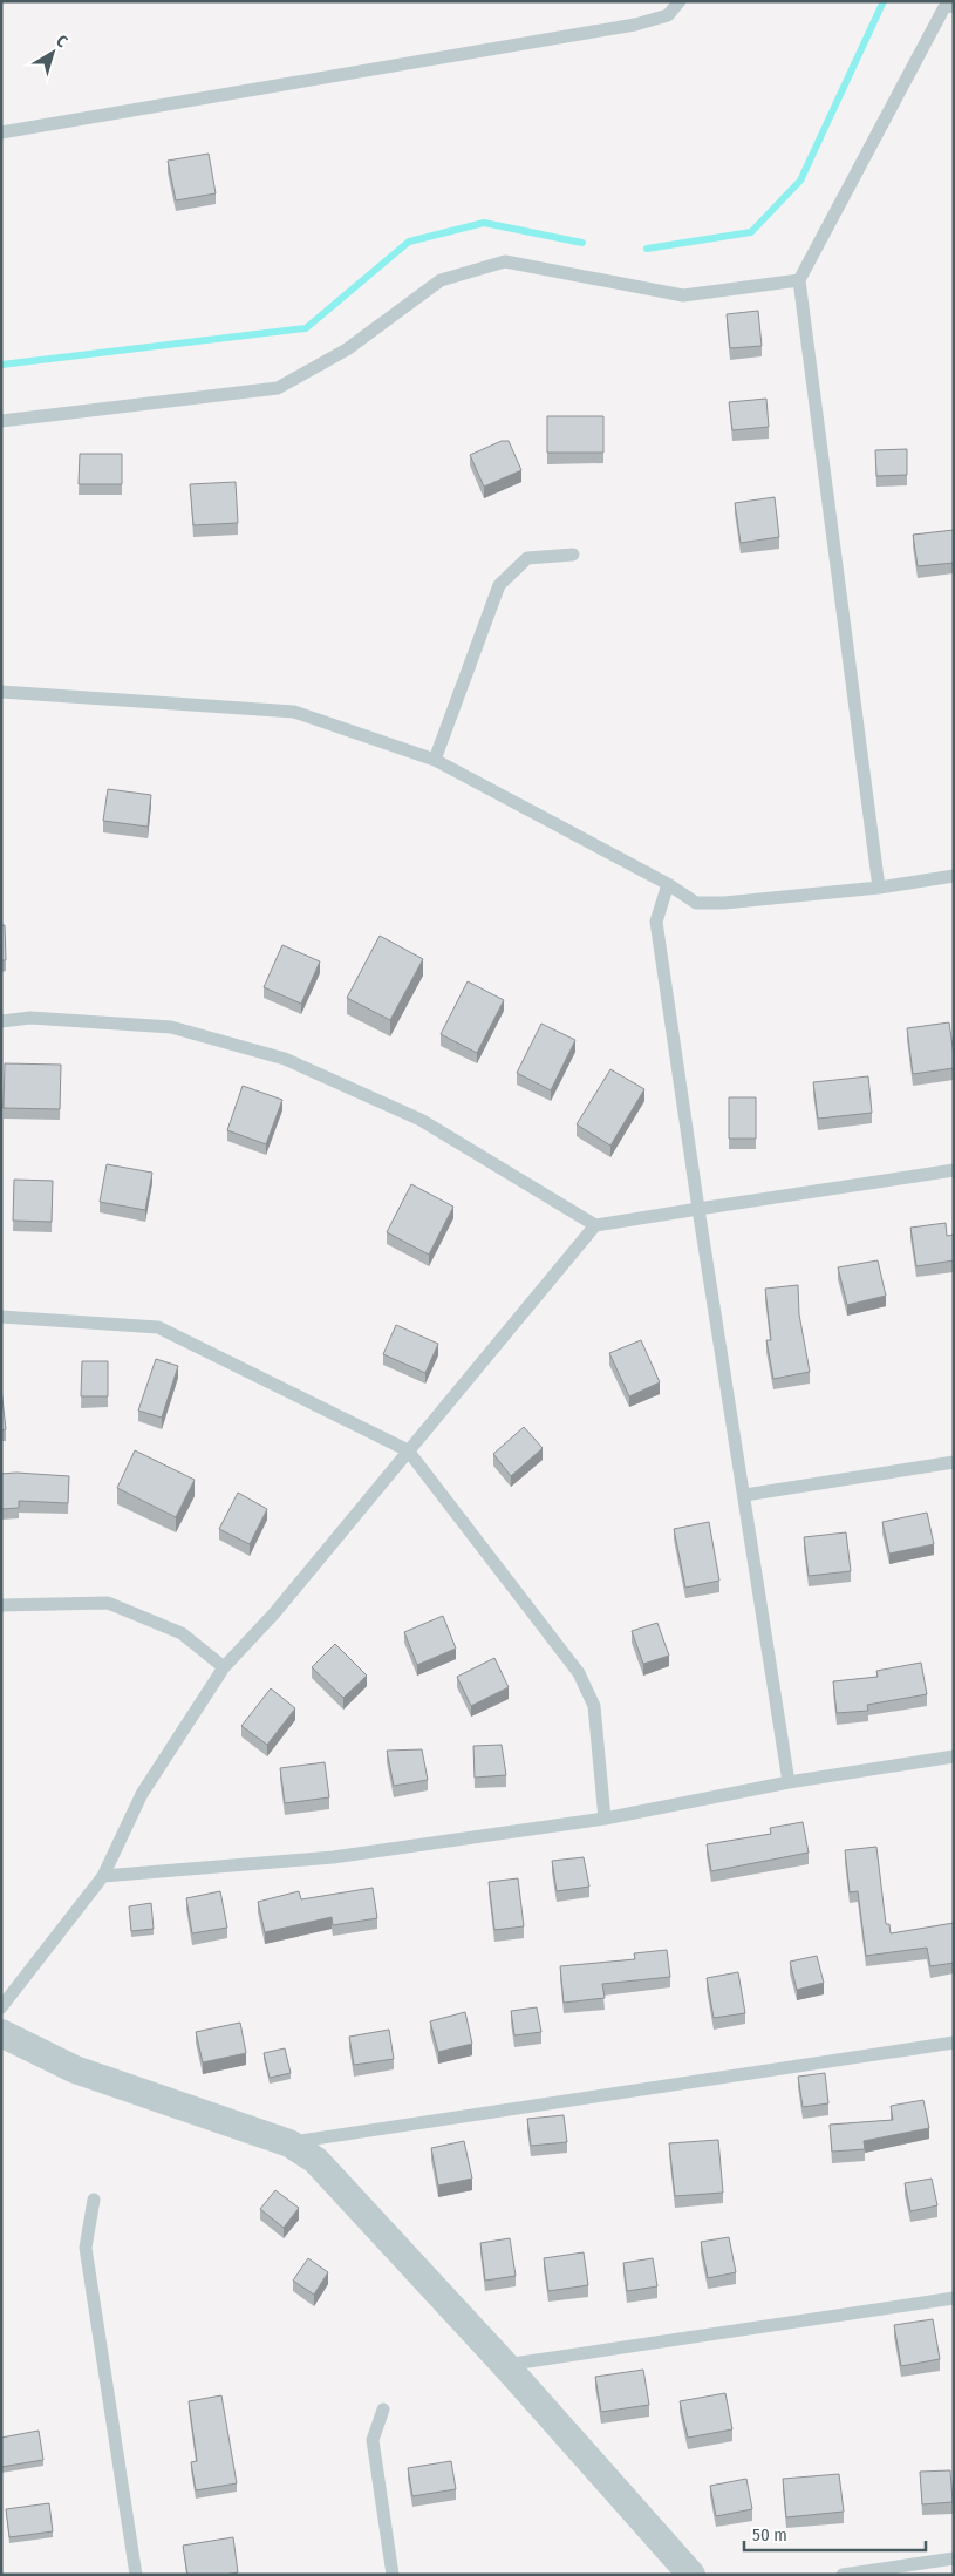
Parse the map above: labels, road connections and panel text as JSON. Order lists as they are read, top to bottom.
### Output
{
  "scale_bar": "50 m",
  "north": "top right"
}
